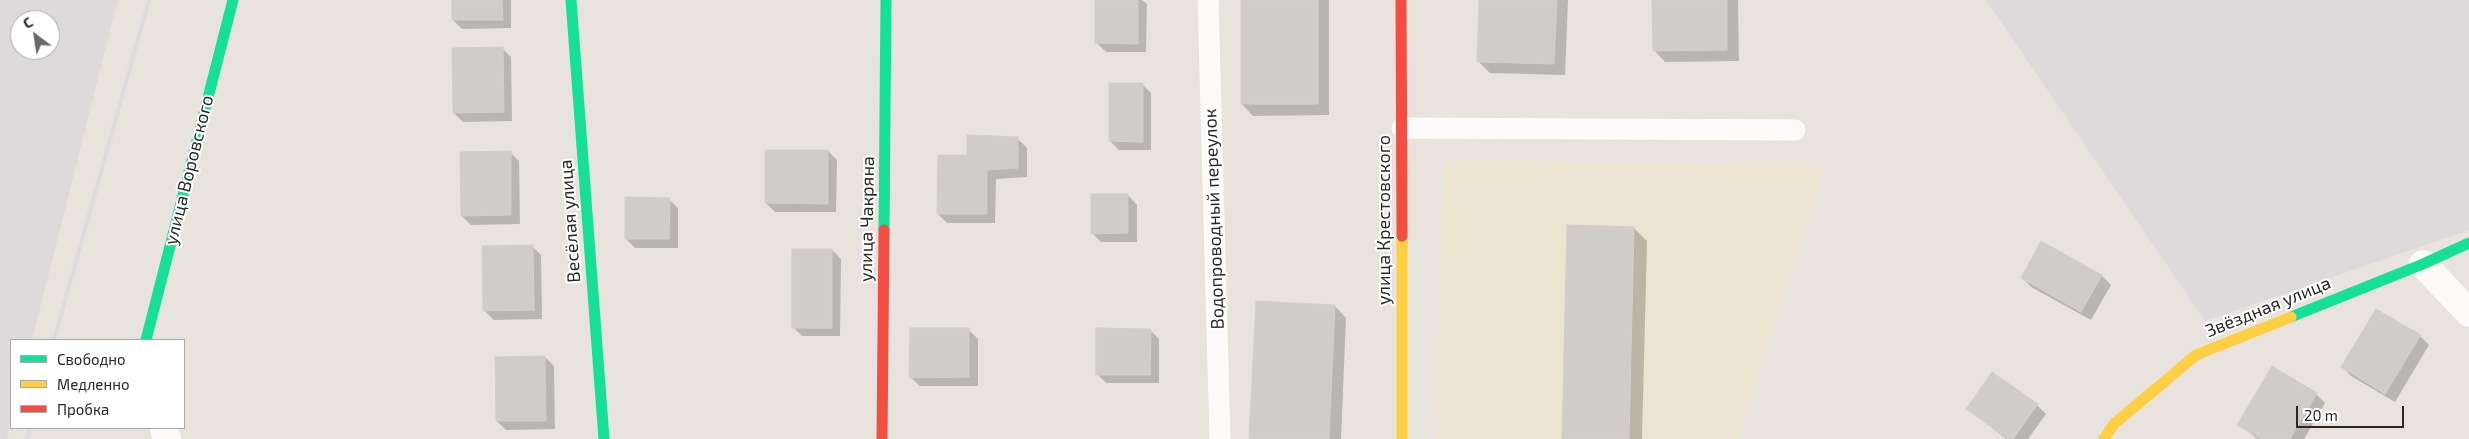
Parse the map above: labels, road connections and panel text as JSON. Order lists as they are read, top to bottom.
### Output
{
  "streets": {
    "street": [
      "улица Воровского",
      "улица Чакряна",
      "улица Крестовского",
      "Весёлая улица",
      "Звёздная улица"
    ],
    "lane": ["Водопроводный переулок"]
  },
  "legend": ["Свободно", "Медленно", "Пробка"],
  "scale_bar": "20 m",
  "north": "top left"
}
